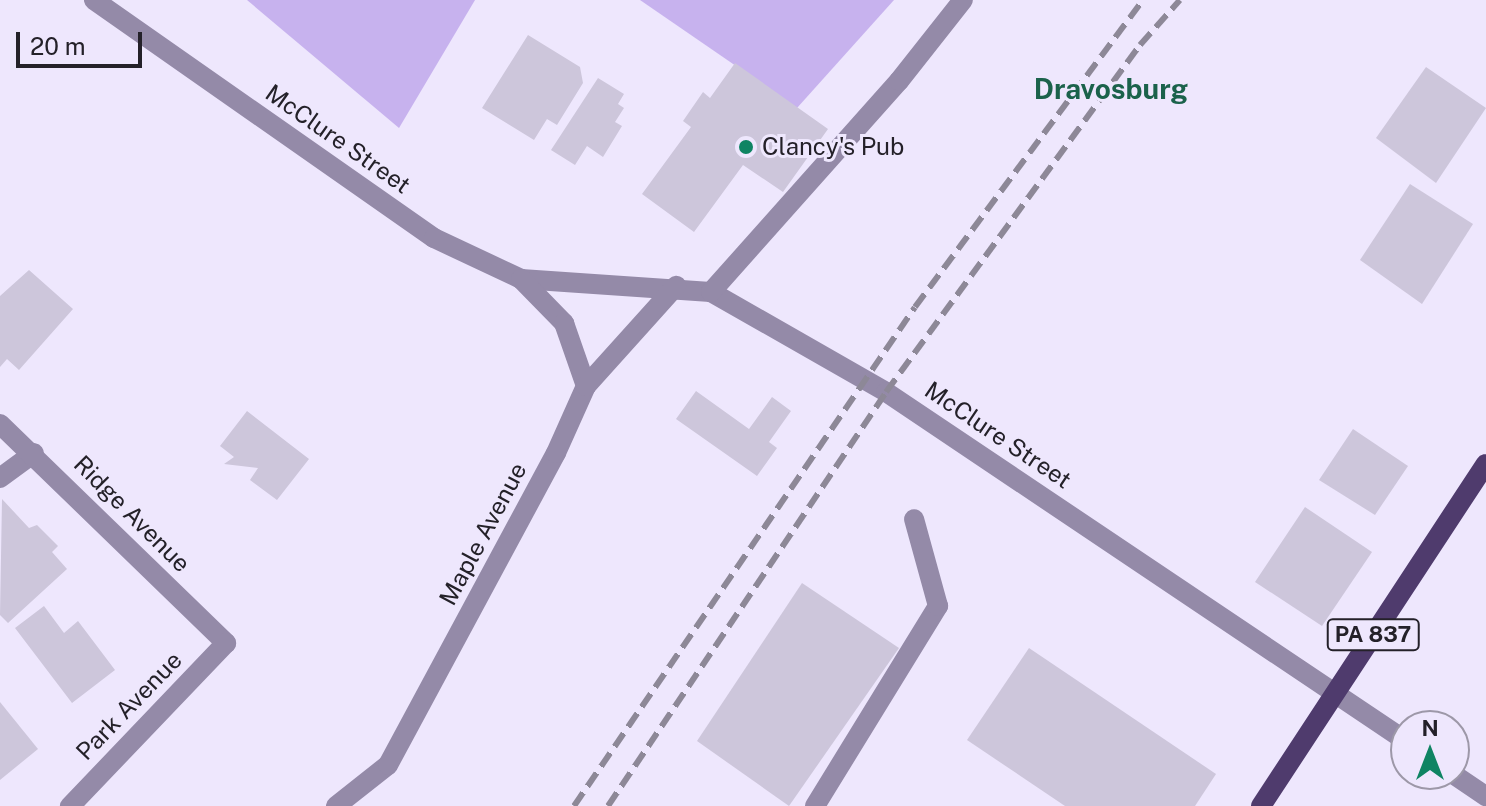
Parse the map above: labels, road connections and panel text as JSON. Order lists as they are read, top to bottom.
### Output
{
  "streets": {
    "main road": ["PA 837"],
    "street": [
      "McClure Street",
      "Ridge Avenue",
      "Maple Avenue",
      "Park Avenue"
    ]
  },
  "crossings": [
    ["McClure Street", "Maple Avenue"],
    ["McClure Street", "PA 837"],
    ["Ridge Avenue", "Park Avenue"]
  ],
  "districts": ["Dravosburg"],
  "places": ["Clancy's Pub"],
  "scale_bar": "20 m",
  "north": "top"
}
